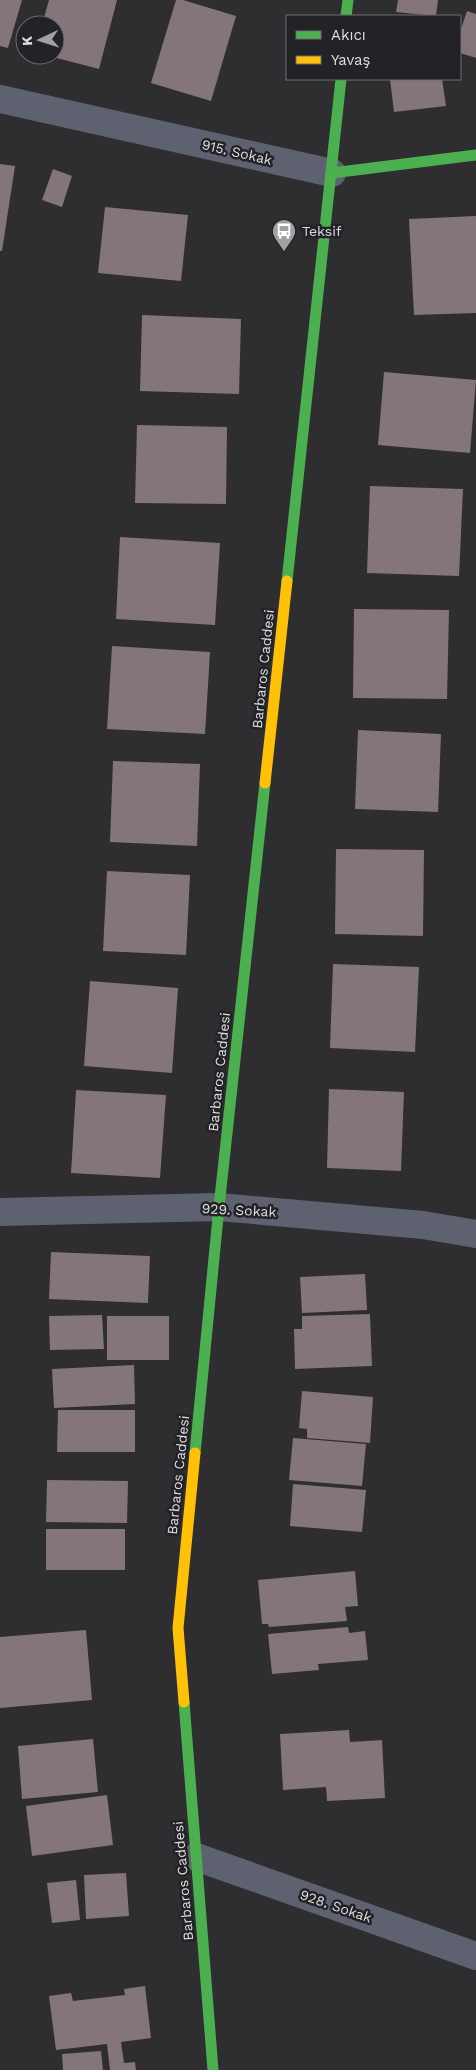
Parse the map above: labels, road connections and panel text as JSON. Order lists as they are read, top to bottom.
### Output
{
  "streets": {
    "street": [
      "915. Sokak",
      "Barbaros Caddesi",
      "929. Sokak",
      "928. Sokak"
    ]
  },
  "crossings": [
    ["915. Sokak", "Barbaros Caddesi"],
    ["Barbaros Caddesi", "929. Sokak"],
    ["Barbaros Caddesi", "928. Sokak"]
  ],
  "places": {
    "bus stop": ["Teksif"]
  },
  "legend": ["Akıcı", "Yavaş"],
  "north": "left"
}
